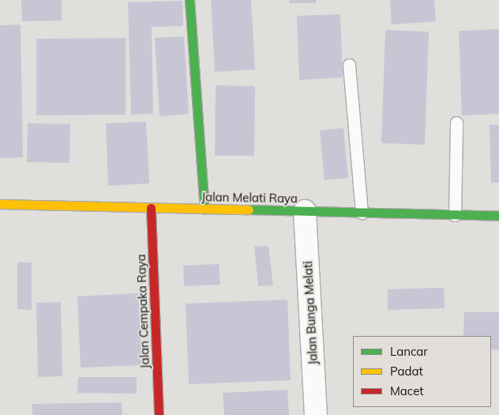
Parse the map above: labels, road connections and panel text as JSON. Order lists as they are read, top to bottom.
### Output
{
  "streets": {
    "main road": ["Jalan Melati Raya", "Jalan Cempaka Raya"],
    "street": ["Jalan Bunga Melati"]
  },
  "crossings": [
    ["Jalan Melati Raya", "Jalan Cempaka Raya"],
    ["Jalan Melati Raya", "Jalan Bunga Melati"]
  ],
  "legend": ["Lancar", "Padat", "Macet"]
}
